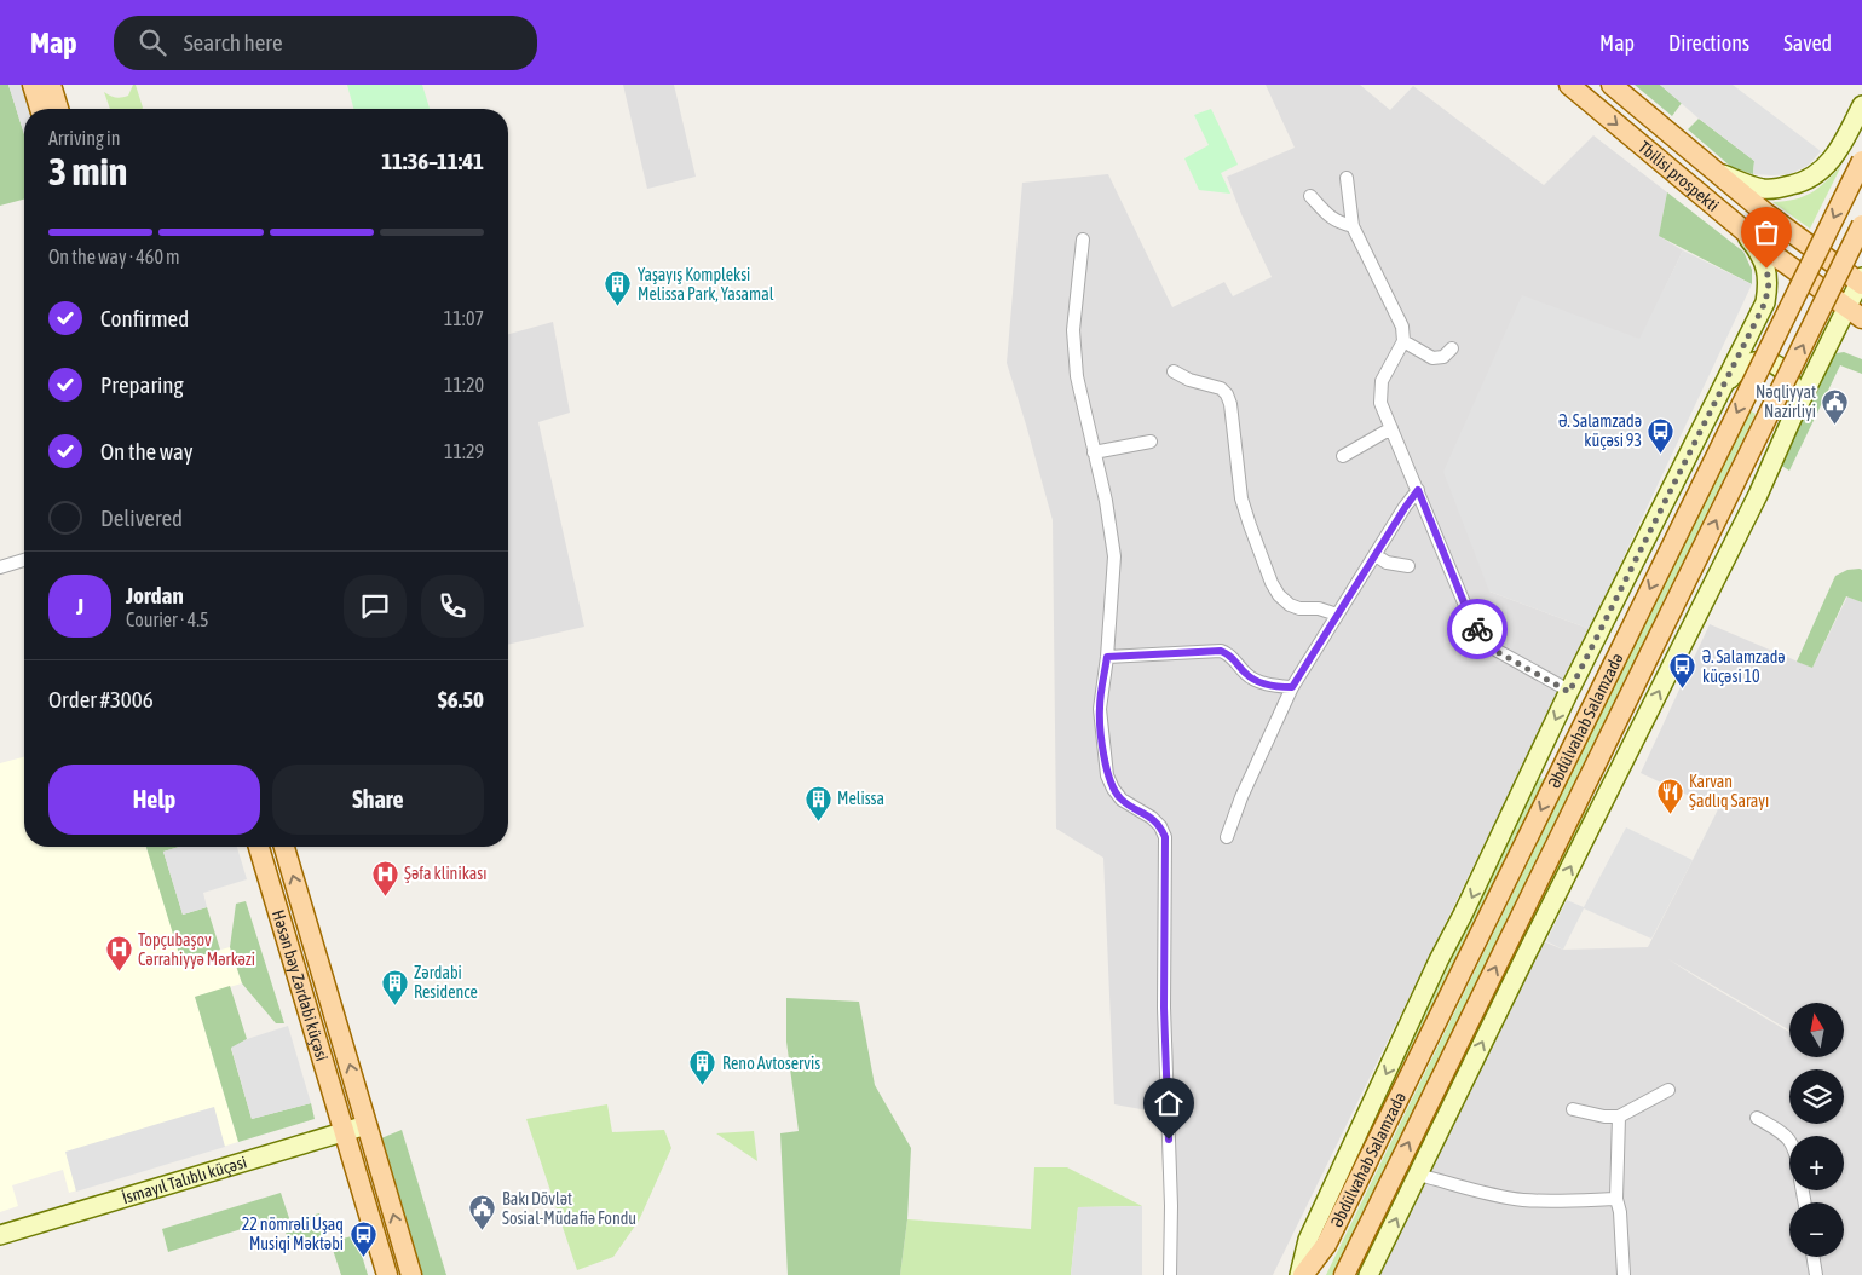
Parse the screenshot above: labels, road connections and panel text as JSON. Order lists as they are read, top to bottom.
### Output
{
  "streets": {
    "main road": [
      "Tbilisi prospekti",
      "Əbdülvahab Salamzadə",
      "Həsən bəy Zərdabi küçəsi",
      "İsmayıl Talıblı küçəsi"
    ]
  },
  "crossings": [
    ["Tbilisi prospekti", "Əbdülvahab Salamzadə"],
    ["Həsən bəy Zərdabi küçəsi", "İsmayıl Talıblı küçəsi"]
  ],
  "places": {
    "building": [
      "Yaşayış Kompleksi Melissa Park, Yasamal",
      "Melissa",
      "Zərdabi Residence",
      "Reno Avtoservis"
    ],
    "public building": ["Nəqliyyat Nazirliyi", "Bakı Dövlət Sosial-Müdafiə Fondu"],
    "bus stop": ["Ə. Salamzadə küçəsi 93", "Ə. Salamzadə küçəsi 10", "22 nömrəli Uşaq Musiqi Məktəbi"],
    "restaurant": ["Karvan Şadlıq Sarayı"],
    "hospital": ["Şəfa klinikası", "Topçubaşov Cərrahiyyə Mərkəzi"]
  },
  "north": "top",
  "page": {
    "header": "Map",
    "search": "Search here",
    "nav": ["Map", "Directions", "Saved"],
    "heading": ["3 min", "Arriving in", "11:36–11:41"],
    "panel": [
      "Jordan",
      "Courier · 4.5",
      "Order #3006",
      "$6.50"
    ],
    "bar": "On the way · 460 m",
    "list": [
      ["Confirmed", "11:07"],
      ["Preparing", "11:20"],
      ["On the way", "11:29"],
      "Delivered"
    ],
    "round": "J",
    "buttons": ["Help", "Share"],
    "map_buttons": ["+", "−"]
  }
}
